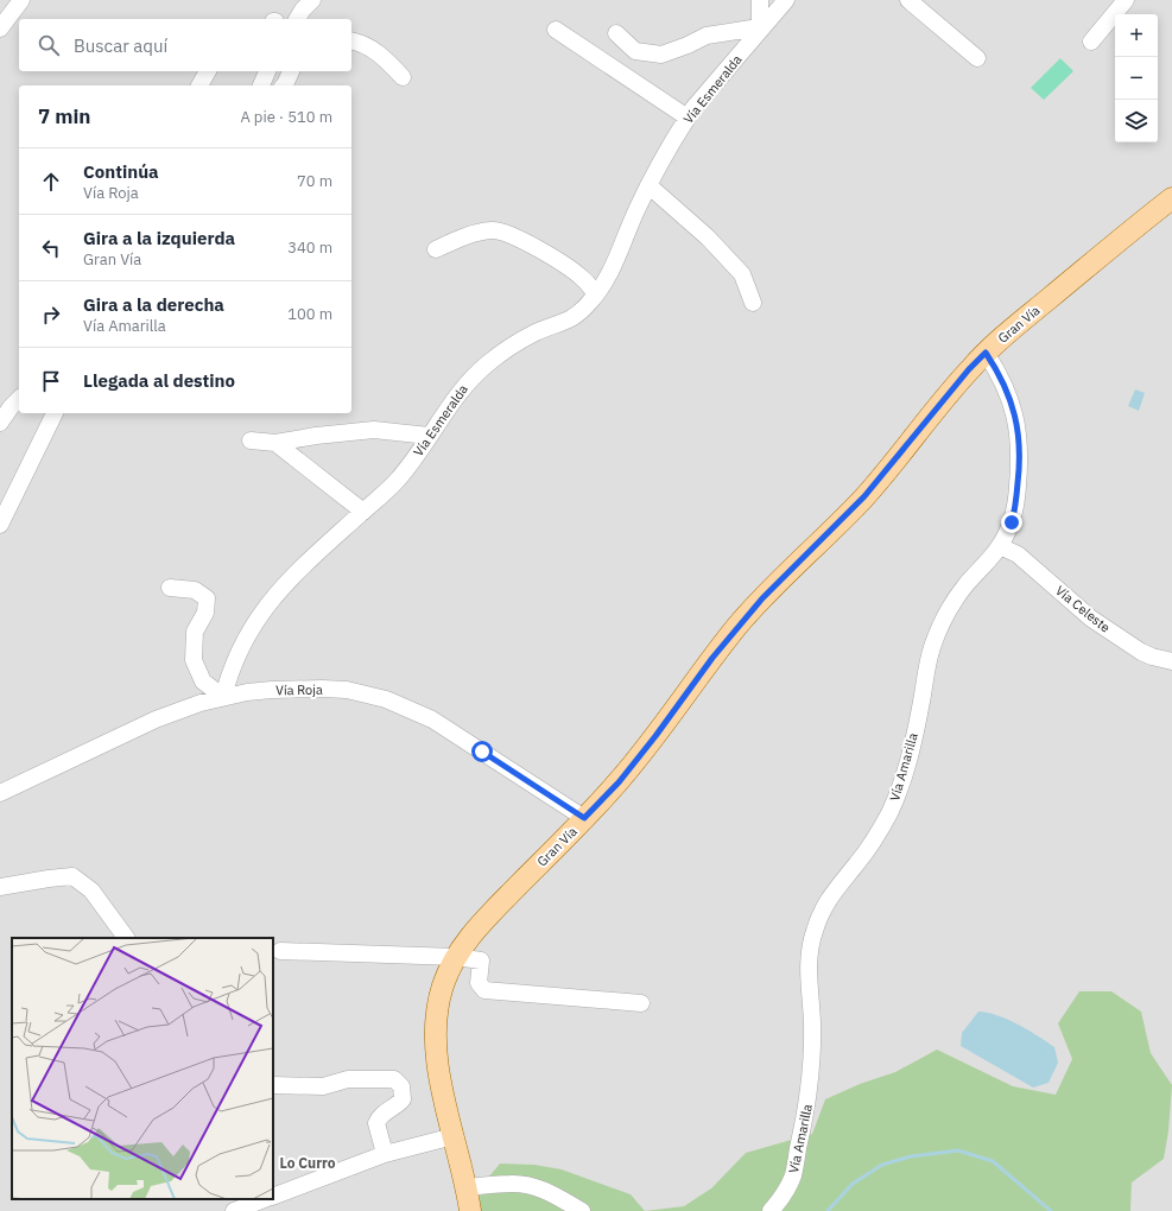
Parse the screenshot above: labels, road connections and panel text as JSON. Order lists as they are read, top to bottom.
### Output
{
  "streets": {
    "main road": ["Gran Vía"],
    "street": [
      "Vía Esmeralda",
      "Vía Celeste",
      "Vía Roja",
      "Vía Amarilla"
    ]
  },
  "crossings": [
    ["Vía Esmeralda", "Vía Roja"],
    ["Gran Vía", "Vía Roja"],
    ["Gran Vía", "Vía Amarilla"],
    ["Vía Celeste", "Vía Amarilla"]
  ],
  "districts": ["Lo Curro"],
  "page": {
    "map_buttons": ["+", "−"],
    "search": "Buscar aquí",
    "heading": ["7 min", "A pie · 510 m"],
    "list": [
      ["Continúa", "Vía Roja", "70 m"],
      ["Gira a la izquierda", "Gran Vía", "340 m"],
      ["Gira a la derecha", "Vía Amarilla", "100 m"],
      "Llegada al destino"
    ]
  }
}
